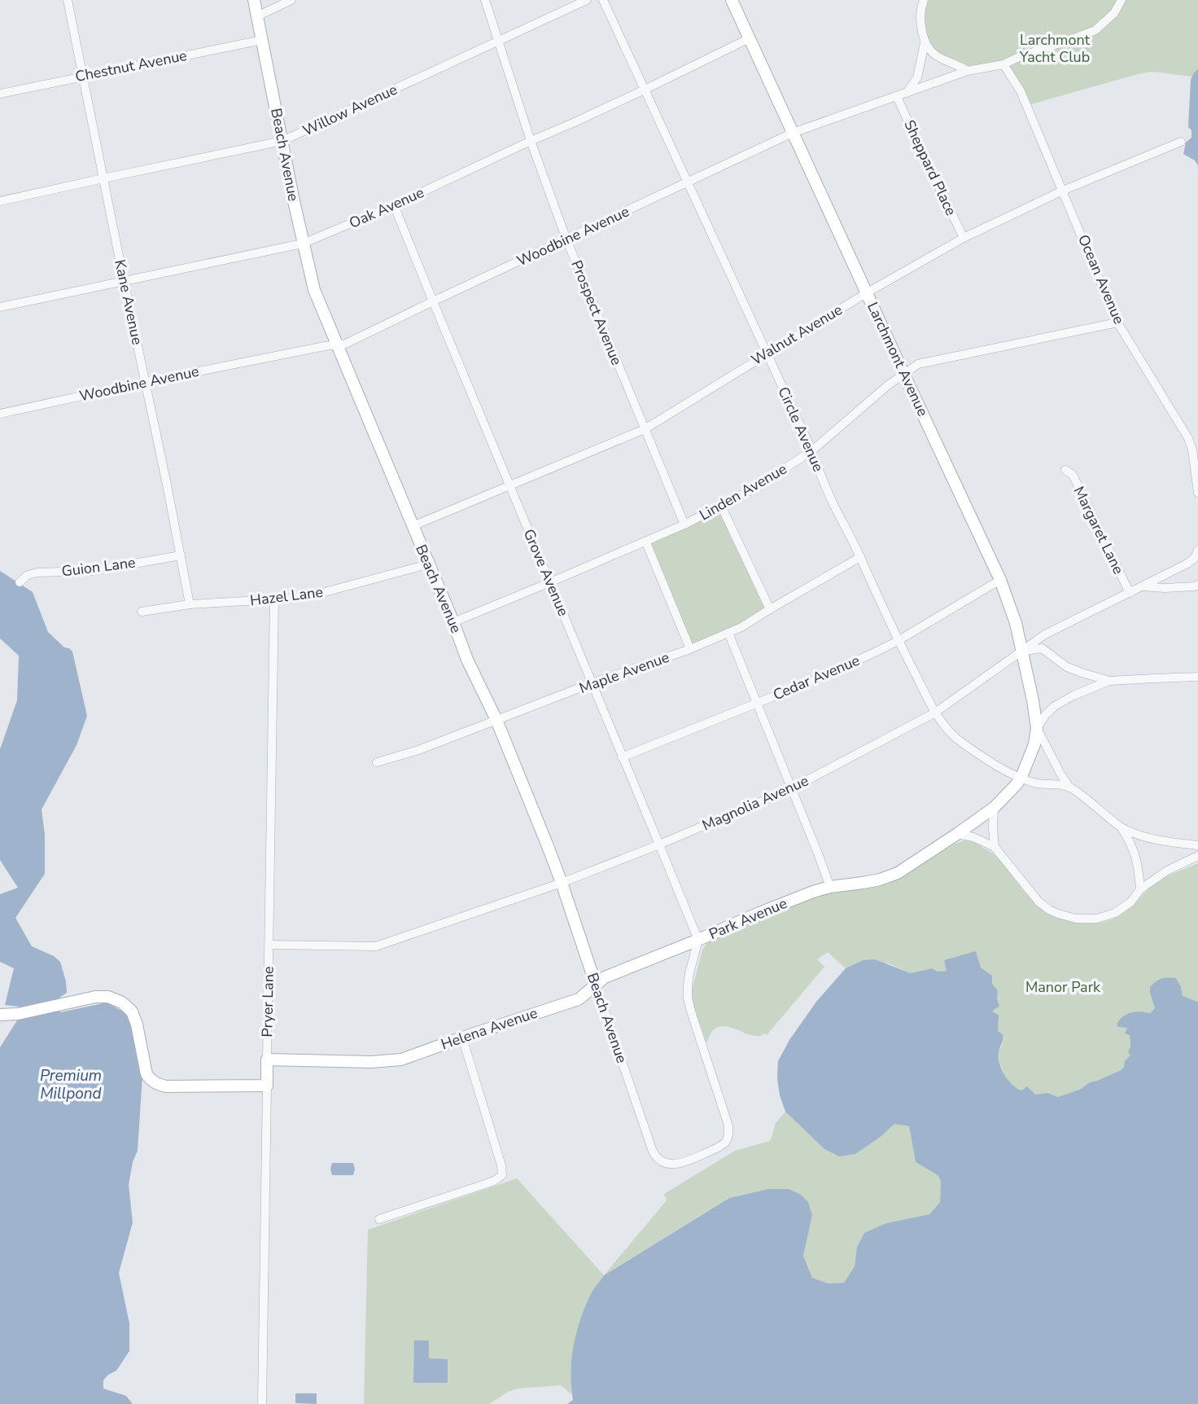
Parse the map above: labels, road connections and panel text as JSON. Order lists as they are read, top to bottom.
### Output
{
  "streets": {
    "street": [
      "Chestnut Avenue",
      "Willow Avenue",
      "Beach Avenue",
      "Sheppard Place",
      "Oak Avenue",
      "Woodbine Avenue",
      "Ocean Avenue",
      "Kane Avenue",
      "Prospect Avenue",
      "Walnut Avenue",
      "Larchmont Avenue",
      "Circle Avenue",
      "Linden Avenue",
      "Margaret Lane",
      "Guion Lane",
      "Grove Avenue",
      "Hazel Lane",
      "Maple Avenue",
      "Cedar Avenue",
      "Magnolia Avenue",
      "Park Avenue",
      "Pryer Lane",
      "Helena Avenue"
    ]
  },
  "crossings": [
    ["Chestnut Avenue", "Beach Avenue"],
    ["Chestnut Avenue", "Kane Avenue"],
    ["Willow Avenue", "Beach Avenue"],
    ["Willow Avenue", "Kane Avenue"],
    ["Willow Avenue", "Prospect Avenue"],
    ["Beach Avenue", "Oak Avenue"],
    ["Beach Avenue", "Woodbine Avenue"],
    ["Beach Avenue", "Walnut Avenue"],
    ["Beach Avenue", "Linden Avenue"],
    ["Beach Avenue", "Hazel Lane"],
    ["Beach Avenue", "Maple Avenue"],
    ["Beach Avenue", "Magnolia Avenue"],
    ["Beach Avenue", "Park Avenue"],
    ["Beach Avenue", "Helena Avenue"],
    ["Sheppard Place", "Woodbine Avenue"],
    ["Sheppard Place", "Walnut Avenue"],
    ["Oak Avenue", "Kane Avenue"],
    ["Oak Avenue", "Prospect Avenue"],
    ["Oak Avenue", "Larchmont Avenue"],
    ["Oak Avenue", "Circle Avenue"],
    ["Oak Avenue", "Grove Avenue"],
    ["Woodbine Avenue", "Ocean Avenue"],
    ["Woodbine Avenue", "Kane Avenue"],
    ["Woodbine Avenue", "Prospect Avenue"],
    ["Woodbine Avenue", "Larchmont Avenue"],
    ["Woodbine Avenue", "Circle Avenue"],
    ["Woodbine Avenue", "Grove Avenue"],
    ["Ocean Avenue", "Walnut Avenue"],
    ["Ocean Avenue", "Linden Avenue"],
    ["Kane Avenue", "Guion Lane"],
    ["Kane Avenue", "Hazel Lane"],
    ["Prospect Avenue", "Walnut Avenue"],
    ["Prospect Avenue", "Linden Avenue"],
    ["Walnut Avenue", "Larchmont Avenue"],
    ["Walnut Avenue", "Circle Avenue"],
    ["Walnut Avenue", "Grove Avenue"],
    ["Larchmont Avenue", "Circle Avenue"],
    ["Larchmont Avenue", "Linden Avenue"],
    ["Larchmont Avenue", "Cedar Avenue"],
    ["Larchmont Avenue", "Magnolia Avenue"],
    ["Larchmont Avenue", "Park Avenue"],
    ["Circle Avenue", "Linden Avenue"],
    ["Circle Avenue", "Maple Avenue"],
    ["Circle Avenue", "Cedar Avenue"],
    ["Circle Avenue", "Magnolia Avenue"],
    ["Circle Avenue", "Park Avenue"],
    ["Linden Avenue", "Grove Avenue"],
    ["Margaret Lane", "Magnolia Avenue"],
    ["Grove Avenue", "Maple Avenue"],
    ["Grove Avenue", "Cedar Avenue"],
    ["Grove Avenue", "Magnolia Avenue"],
    ["Grove Avenue", "Park Avenue"],
    ["Grove Avenue", "Helena Avenue"],
    ["Hazel Lane", "Pryer Lane"],
    ["Magnolia Avenue", "Park Avenue"],
    ["Magnolia Avenue", "Pryer Lane"],
    ["Park Avenue", "Helena Avenue"],
    ["Pryer Lane", "Helena Avenue"]
  ],
  "water": ["Premium Millpond"],
  "parks": ["Larchmont Yacht Club", "Manor Park"]
}
